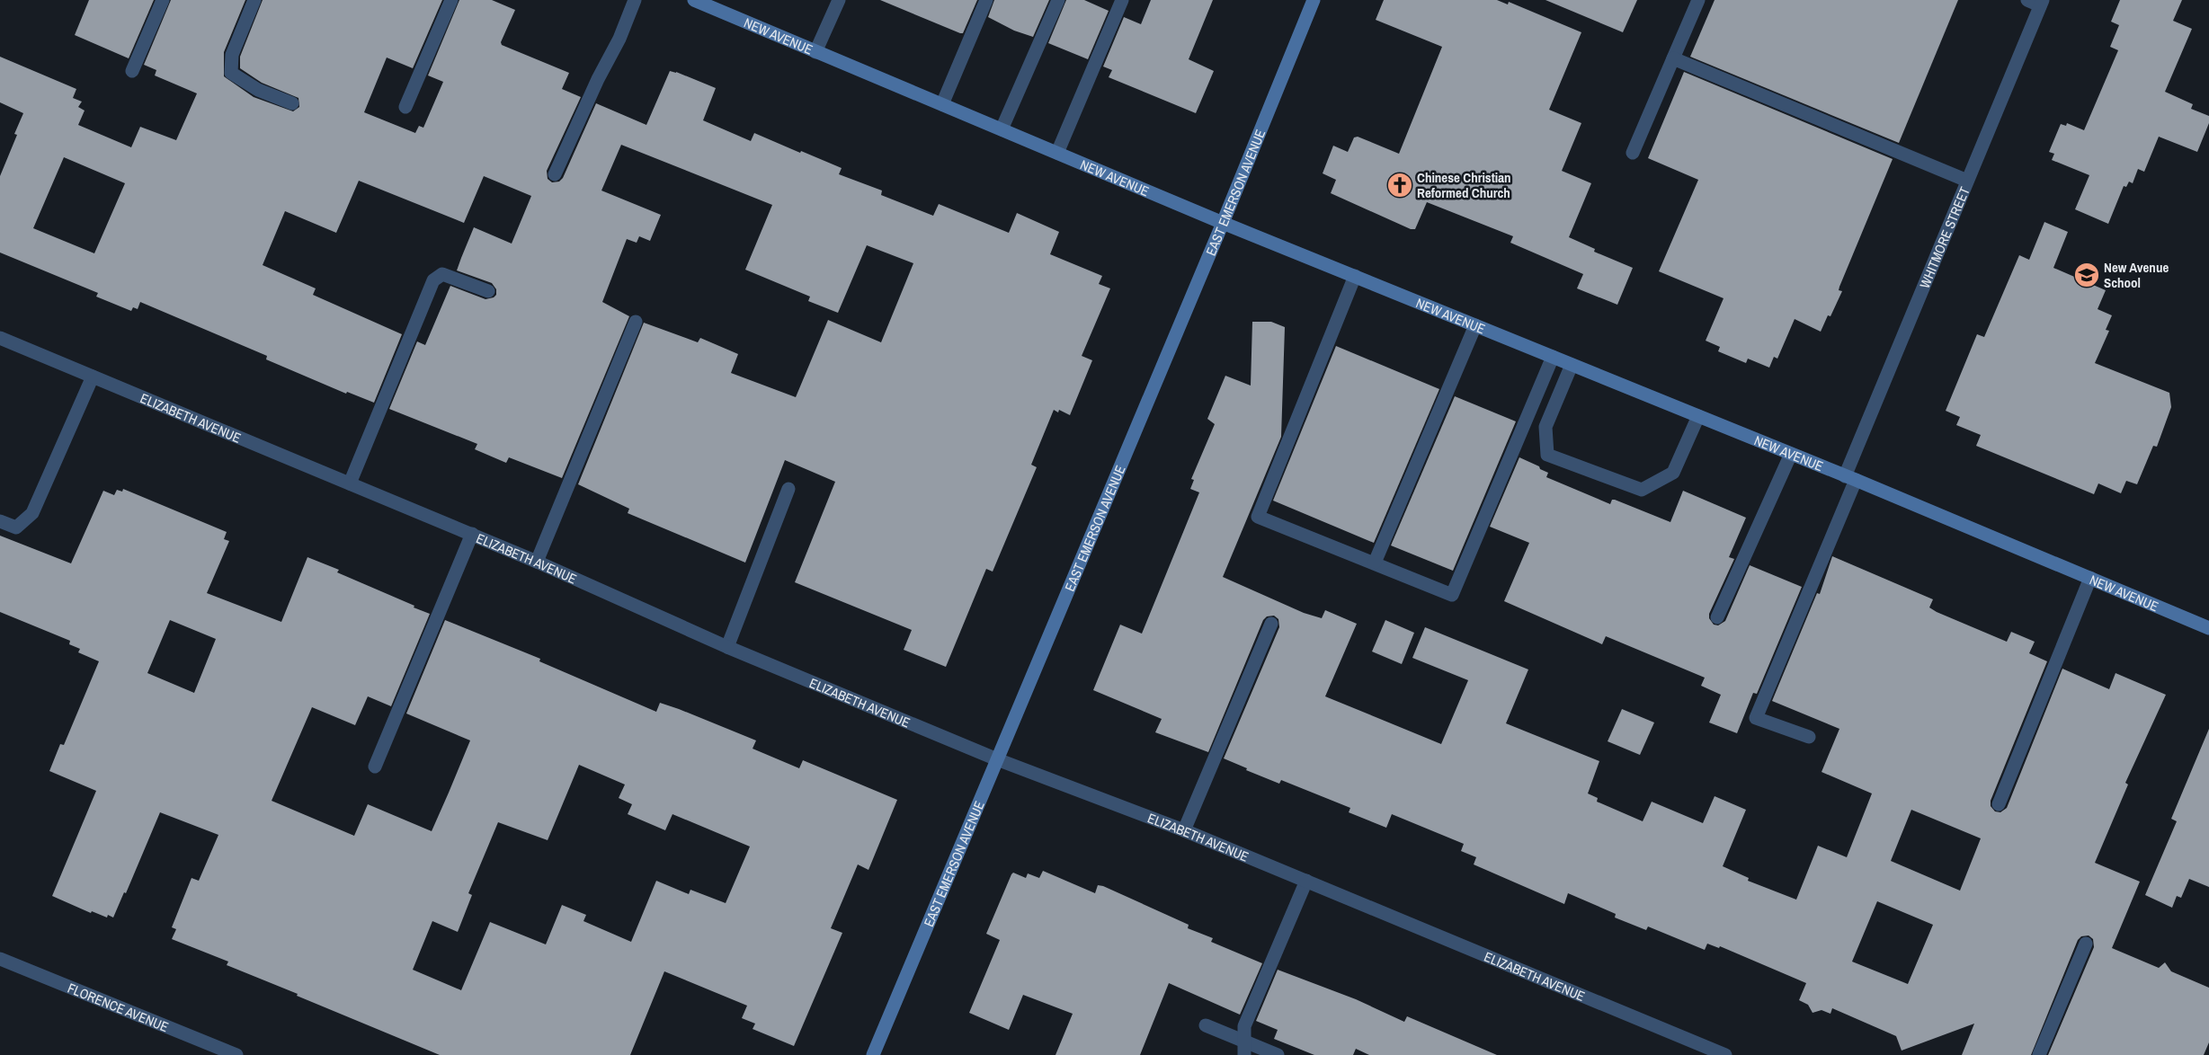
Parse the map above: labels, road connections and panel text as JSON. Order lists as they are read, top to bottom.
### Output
{
  "streets": {
    "main road": ["NEW AVENUE", "EAST EMERSON AVENUE"],
    "street": ["WHITMORE STREET", "ELIZABETH AVENUE", "FLORENCE AVENUE"]
  },
  "crossings": [
    ["NEW AVENUE", "EAST EMERSON AVENUE"],
    ["NEW AVENUE", "WHITMORE STREET"],
    ["EAST EMERSON AVENUE", "ELIZABETH AVENUE"]
  ],
  "places": {
    "church": ["Chinese Christian Reformed Church"],
    "school or university": ["New Avenue School"]
  }
}
